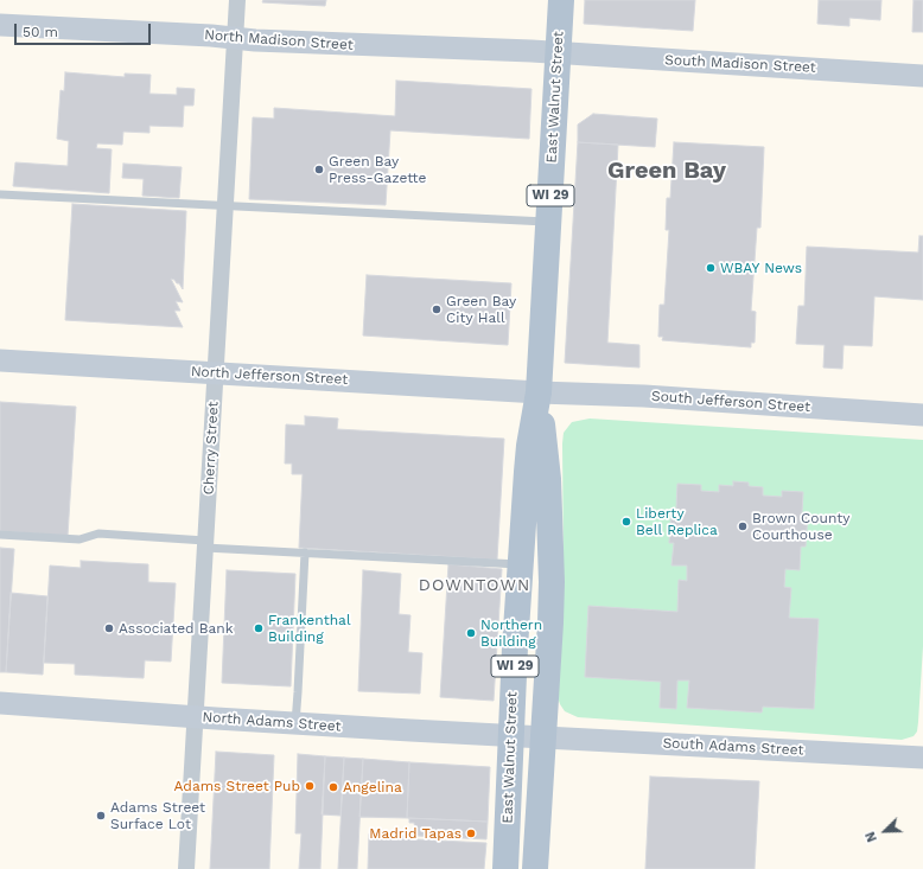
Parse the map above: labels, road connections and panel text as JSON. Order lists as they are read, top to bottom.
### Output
{
  "streets": {
    "main road": [
      "North Madison Street",
      "South Madison Street",
      "East Walnut Street",
      "WI 29",
      "North Jefferson Street",
      "South Jefferson Street",
      "North Adams Street",
      "South Adams Street"
    ],
    "street": ["Cherry Street"]
  },
  "crossings": [
    ["North Madison Street", "South Madison Street"],
    ["North Madison Street", "East Walnut Street"],
    ["North Madison Street", "Cherry Street"],
    ["South Madison Street", "East Walnut Street"],
    ["East Walnut Street", "North Jefferson Street"],
    ["East Walnut Street", "South Jefferson Street"],
    ["East Walnut Street", "North Adams Street"],
    ["East Walnut Street", "South Adams Street"],
    ["North Jefferson Street", "South Jefferson Street"],
    ["North Jefferson Street", "Cherry Street"],
    ["Cherry Street", "North Adams Street"],
    ["North Adams Street", "South Adams Street"]
  ],
  "districts": ["Green Bay", "DOWNTOWN"],
  "places": [
    "Green Bay Press-Gazette",
    "WBAY News",
    "Green Bay City Hall",
    "Liberty Bell Replica",
    "Brown County Courthouse",
    "Associated Bank",
    "Frankenthal Building",
    "Northern Building",
    "Adams Street Pub",
    "Angelina",
    "Adams Street Surface Lot",
    "Madrid Tapas"
  ],
  "scale_bar": "50 m",
  "north": "bottom left"
}
